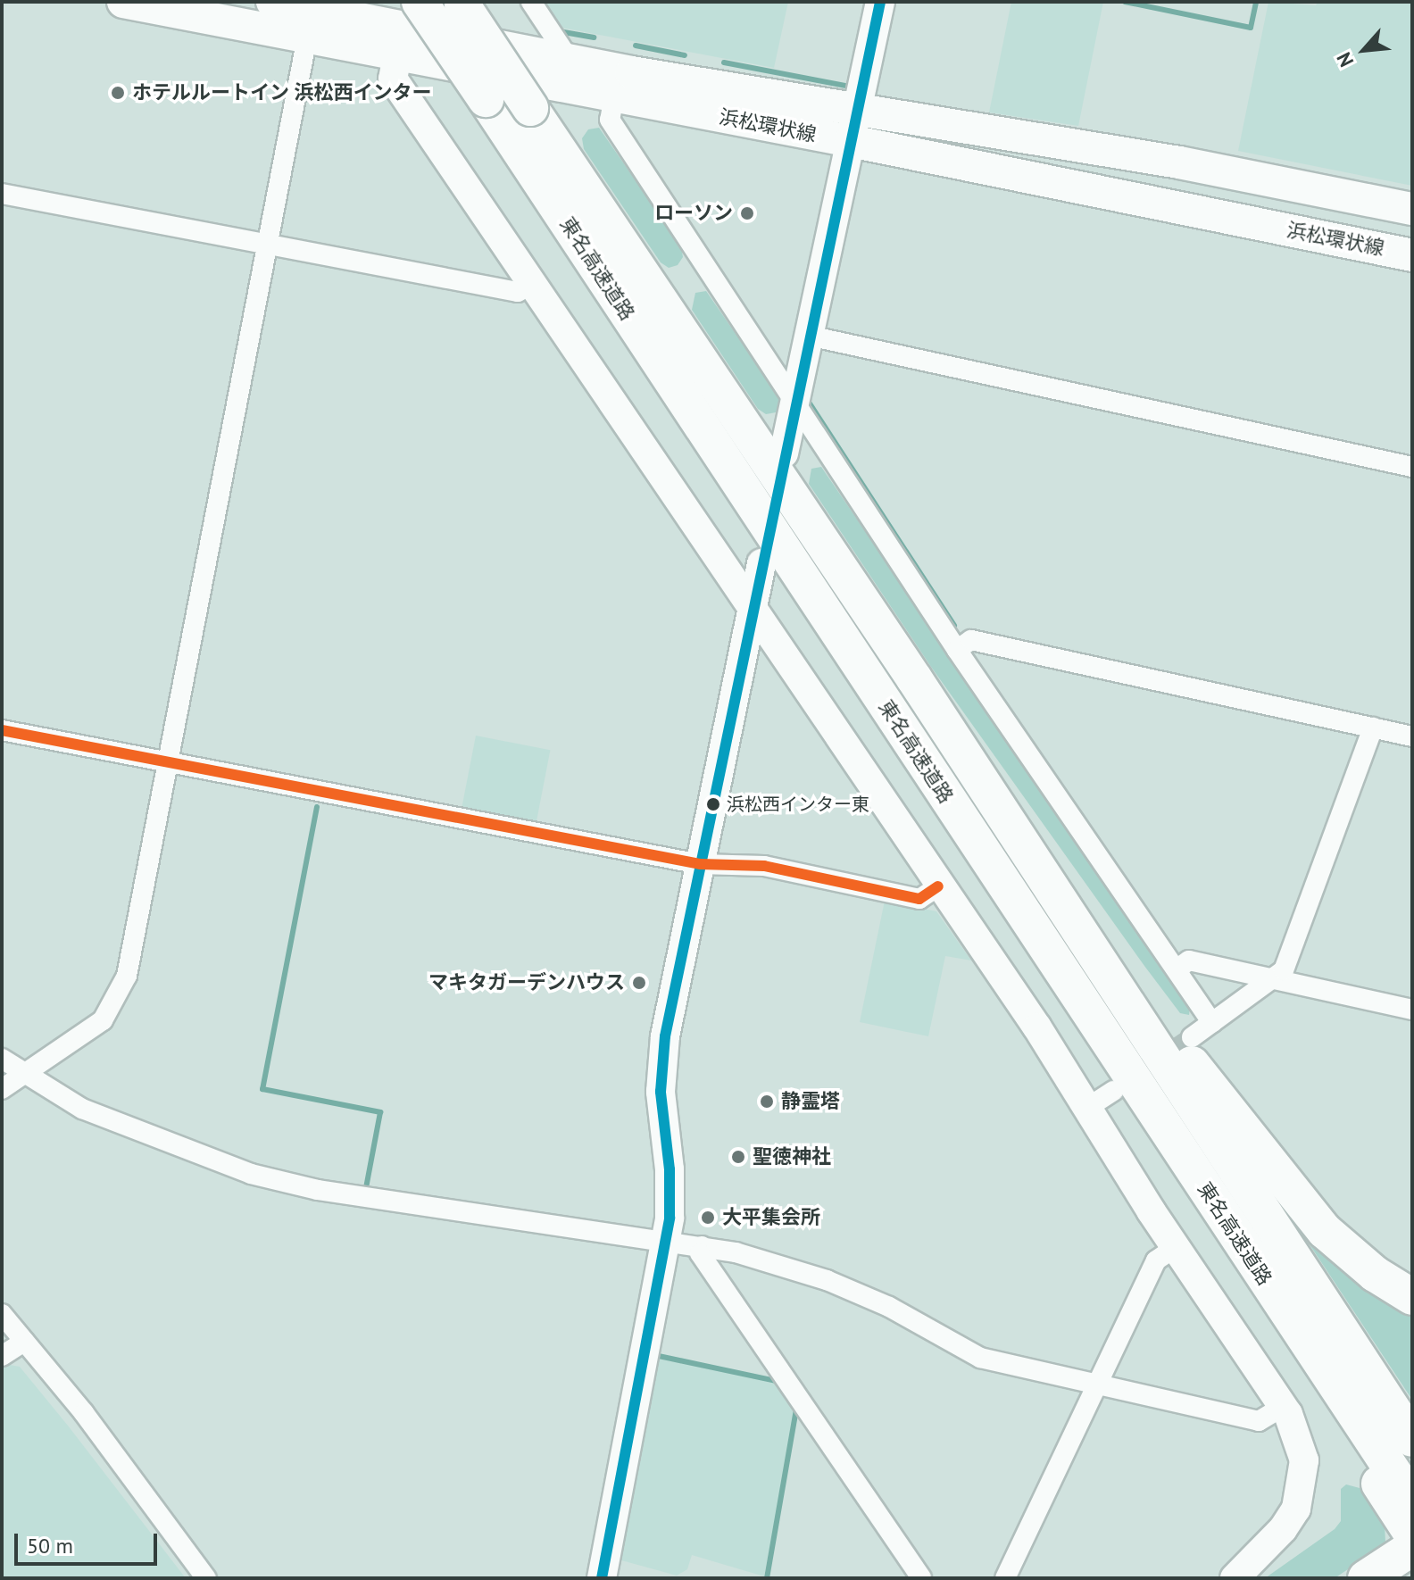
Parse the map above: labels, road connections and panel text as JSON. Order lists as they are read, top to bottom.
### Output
{
  "streets": {
    "highway": ["東名高速道路"],
    "main road": ["浜松環状線"]
  },
  "places": [
    "ホテルルートイン 浜松西インター",
    "ローソン",
    "浜松西インター東",
    "マキタガーデンハウス",
    "静霊塔",
    "聖徳神社",
    "大平集会所"
  ],
  "scale_bar": "50 m",
  "north": "bottom left"
}
